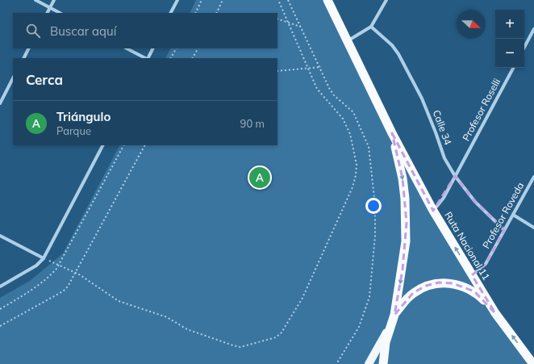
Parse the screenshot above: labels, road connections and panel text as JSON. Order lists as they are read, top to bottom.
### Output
{
  "streets": {
    "highway": ["Ruta Nacional 11"],
    "street": ["Profesor Roselli", "Calle 34", "Profesor Roveda"]
  },
  "crossings": [
    ["Profesor Roselli", "Calle 34"],
    ["Profesor Roselli", "Ruta Nacional 11"],
    ["Calle 34", "Profesor Roveda"],
    ["Profesor Roveda", "Ruta Nacional 11"]
  ],
  "one_way": ["Ruta Nacional 11"],
  "north": "right",
  "page": {
    "map_buttons": ["+", "−"],
    "search": "Buscar aquí",
    "heading": "Cerca",
    "list": [
      {
        "mark": "A",
        "name": "Triángulo",
        "note": "Parque",
        "value": "90 m"
      }
    ],
    "pins": "A"
  }
}
